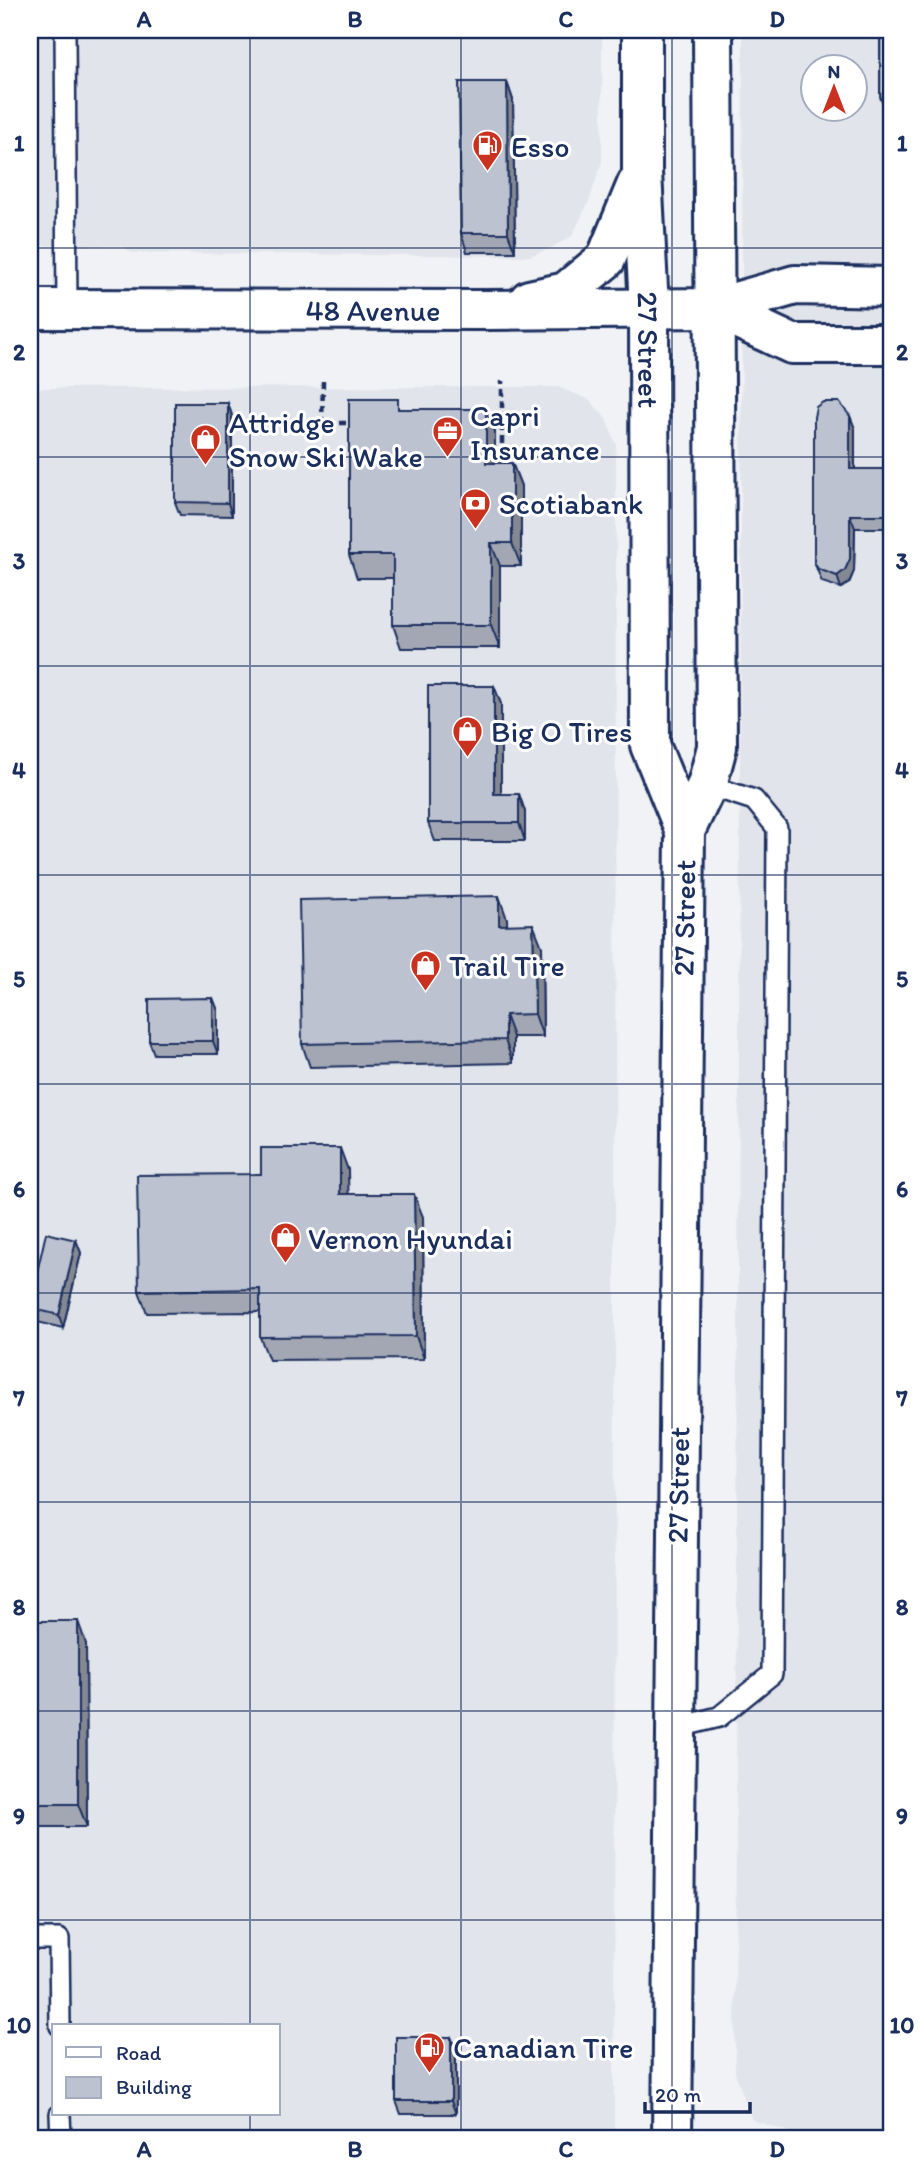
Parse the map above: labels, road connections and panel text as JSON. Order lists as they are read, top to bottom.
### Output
{
  "streets": {
    "main road": ["48 Avenue", "27 Street"]
  },
  "crossings": [
    ["48 Avenue", "27 Street"]
  ],
  "places": {
    "fuel station": ["Esso", "Canadian Tire"],
    "office": ["Capri Insurance"],
    "shop": [
      "Attridge Snow Ski Wake",
      "Big O Tires",
      "Trail Tire",
      "Vernon Hyundai"
    ],
    "bank": ["Scotiabank"]
  },
  "legend": ["Road", "Building"],
  "scale_bar": "20 m",
  "north": "top",
  "grid": {
    "columns": [
      "A",
      "B",
      "C",
      "D"
    ],
    "rows": [
      "1",
      "2",
      "3",
      "4",
      "5",
      "6",
      "7",
      "8",
      "9",
      "10"
    ]
  }
}
